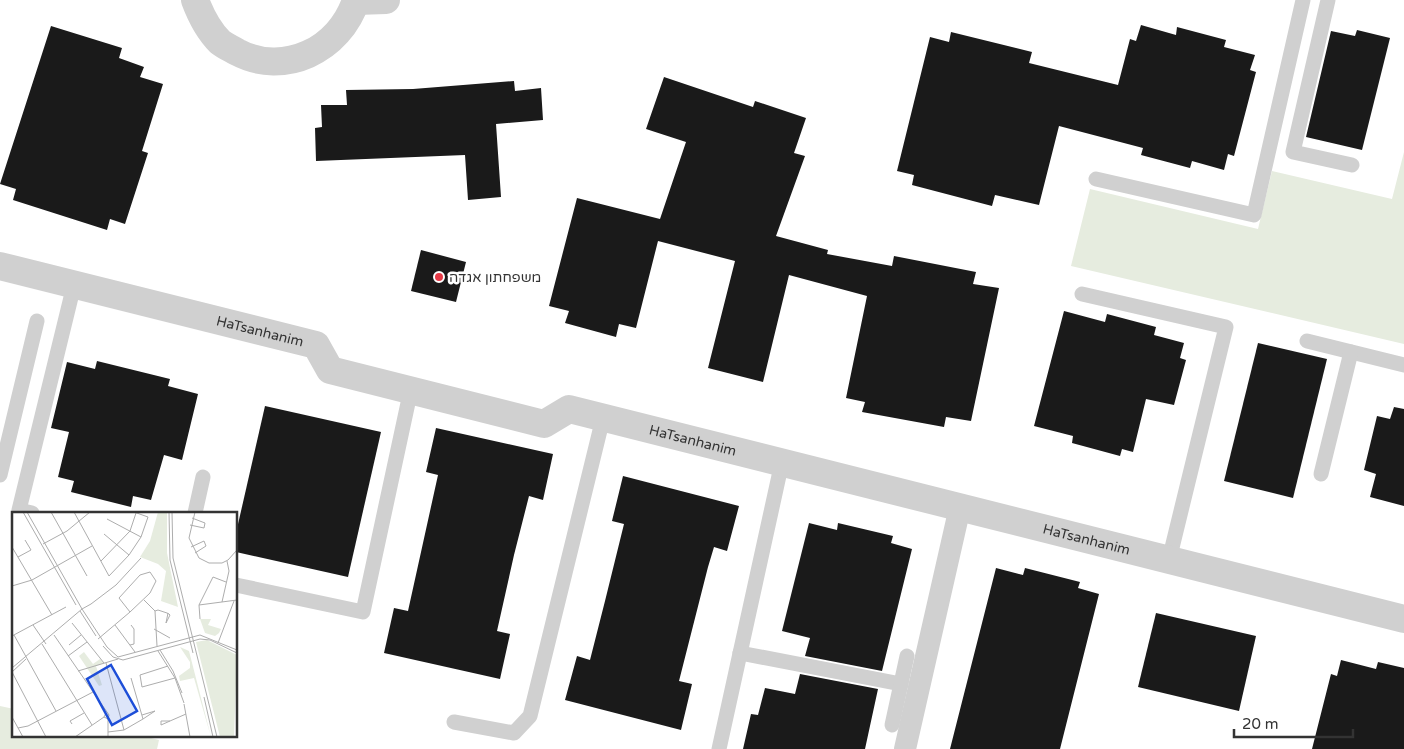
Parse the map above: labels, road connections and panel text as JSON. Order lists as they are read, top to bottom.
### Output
{
  "streets": {
    "street": ["HaTsanhanim"]
  },
  "places": ["משפחתון אגדה"],
  "scale_bar": "20 m"
}
